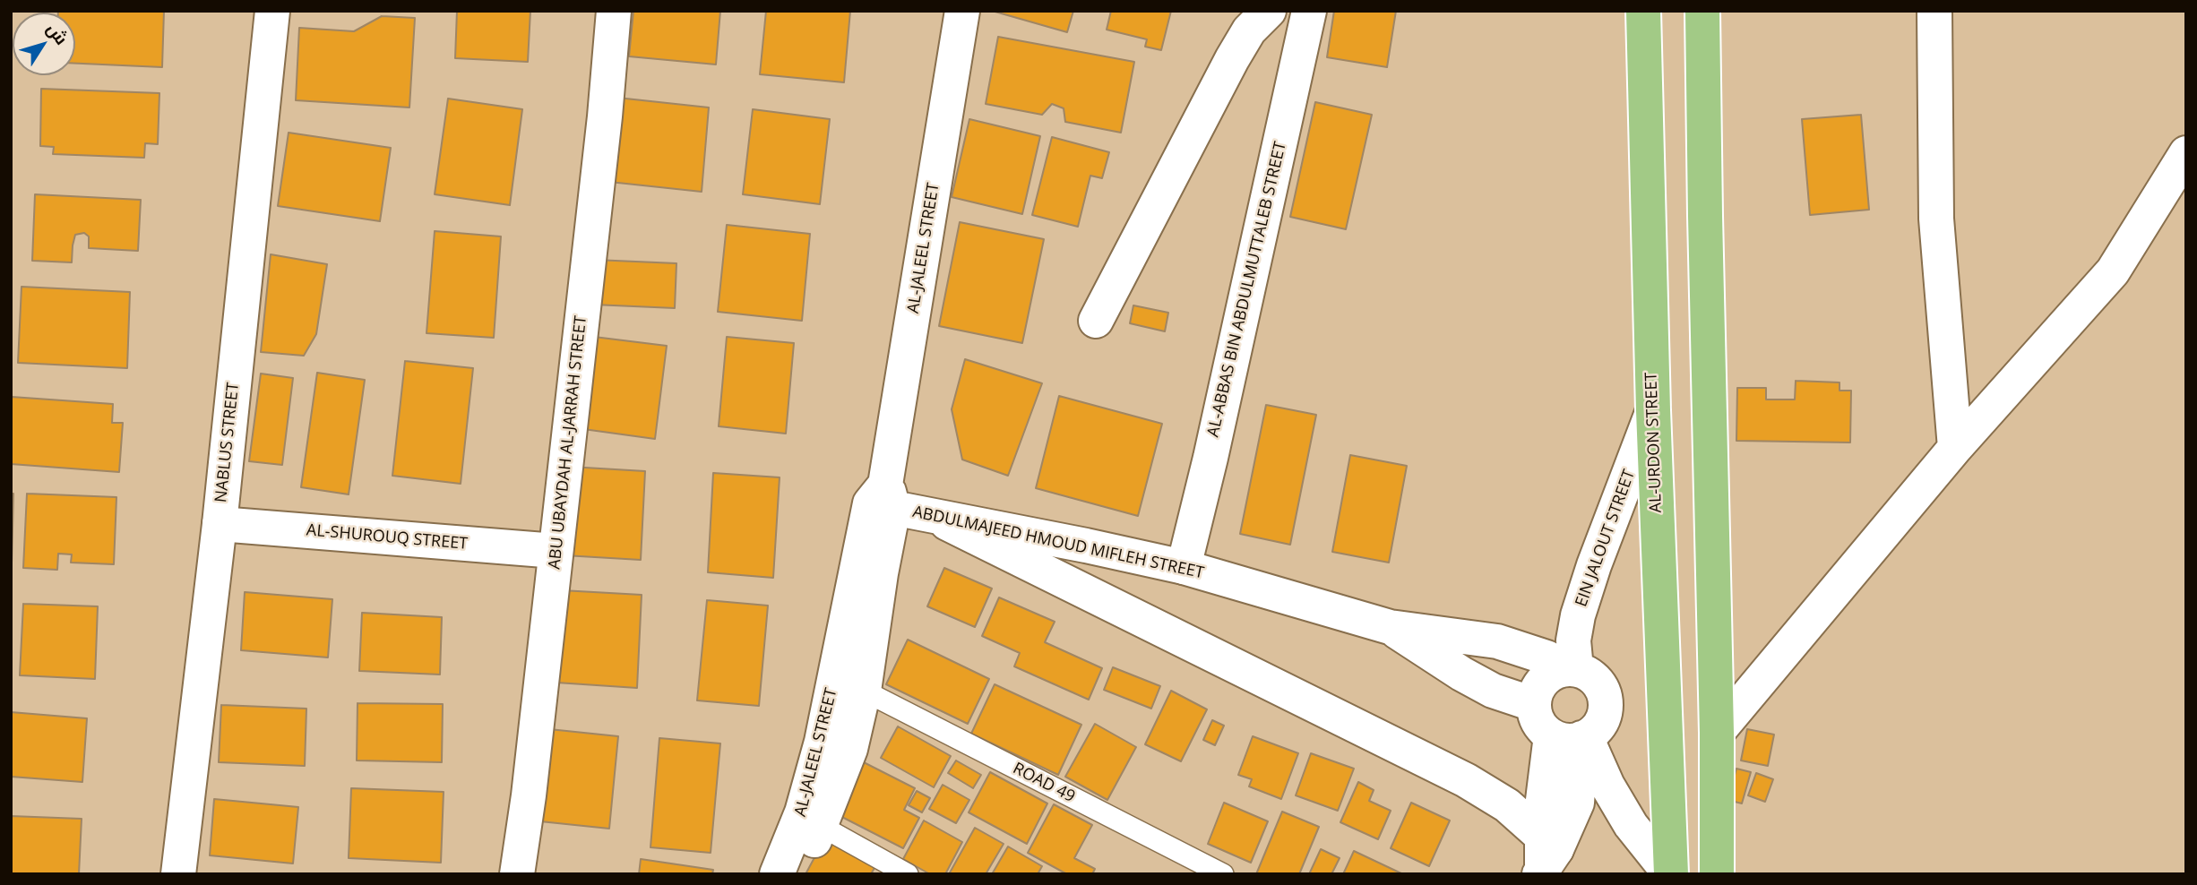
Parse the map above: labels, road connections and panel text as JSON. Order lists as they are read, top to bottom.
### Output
{
  "streets": {
    "highway": ["AL-URDON STREET"],
    "street": [
      "AL-JALEEL STREET",
      "AL-ABBAS BIN ABDULMUTTALEB STREET",
      "NABLUS STREET",
      "ABU UBAYDAH AL-JARRAH STREET",
      "AL-SHUROUQ STREET",
      "EIN JALOUT STREET",
      "ABDULMAJEED HMOUD MIFLEH STREET"
    ],
    "lane": ["ROAD 49"]
  },
  "crossings": [
    ["AL-JALEEL STREET", "ABDULMAJEED HMOUD MIFLEH STREET"],
    ["AL-JALEEL STREET", "ROAD 49"],
    ["AL-ABBAS BIN ABDULMUTTALEB STREET", "ABDULMAJEED HMOUD MIFLEH STREET"],
    ["NABLUS STREET", "AL-SHUROUQ STREET"],
    ["ABU UBAYDAH AL-JARRAH STREET", "AL-SHUROUQ STREET"],
    ["AL-URDON STREET", "EIN JALOUT STREET"],
    ["EIN JALOUT STREET", "ABDULMAJEED HMOUD MIFLEH STREET"]
  ],
  "north": "top right"
}
